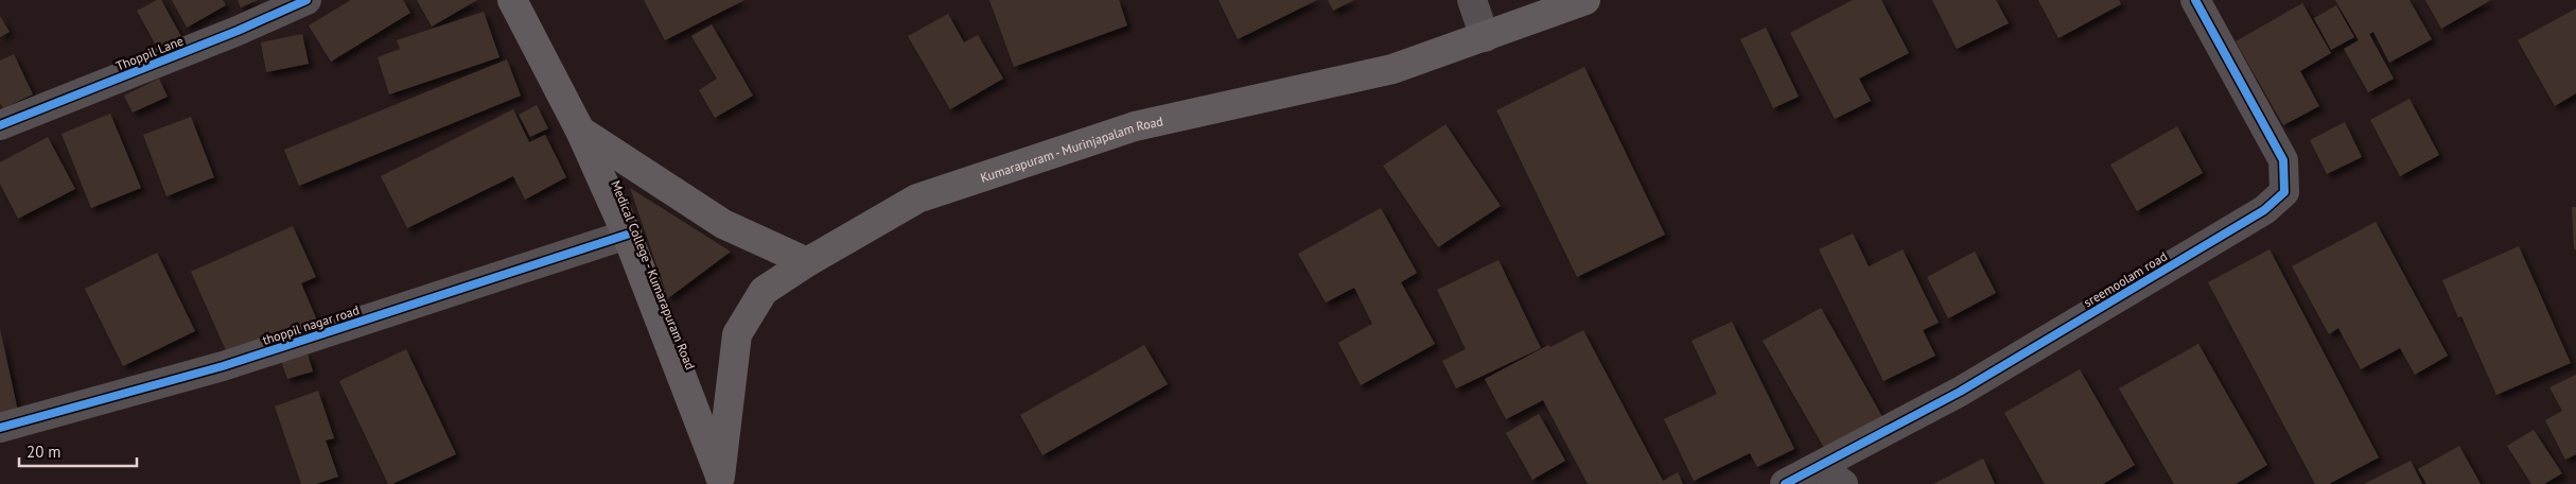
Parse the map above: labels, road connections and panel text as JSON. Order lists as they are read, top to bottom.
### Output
{
  "streets": {
    "main road": ["Kumarapuram - Murinjapalam Road", "Medical College - Kumarapuram Road"],
    "street": ["Thoppil Lane", "sreemoolam road", "thoppil nagar road"]
  },
  "crossings": [
    ["Kumarapuram - Murinjapalam Road", "Medical College - Kumarapuram Road"],
    ["Medical College - Kumarapuram Road", "thoppil nagar road"]
  ],
  "scale_bar": "20 m"
}
